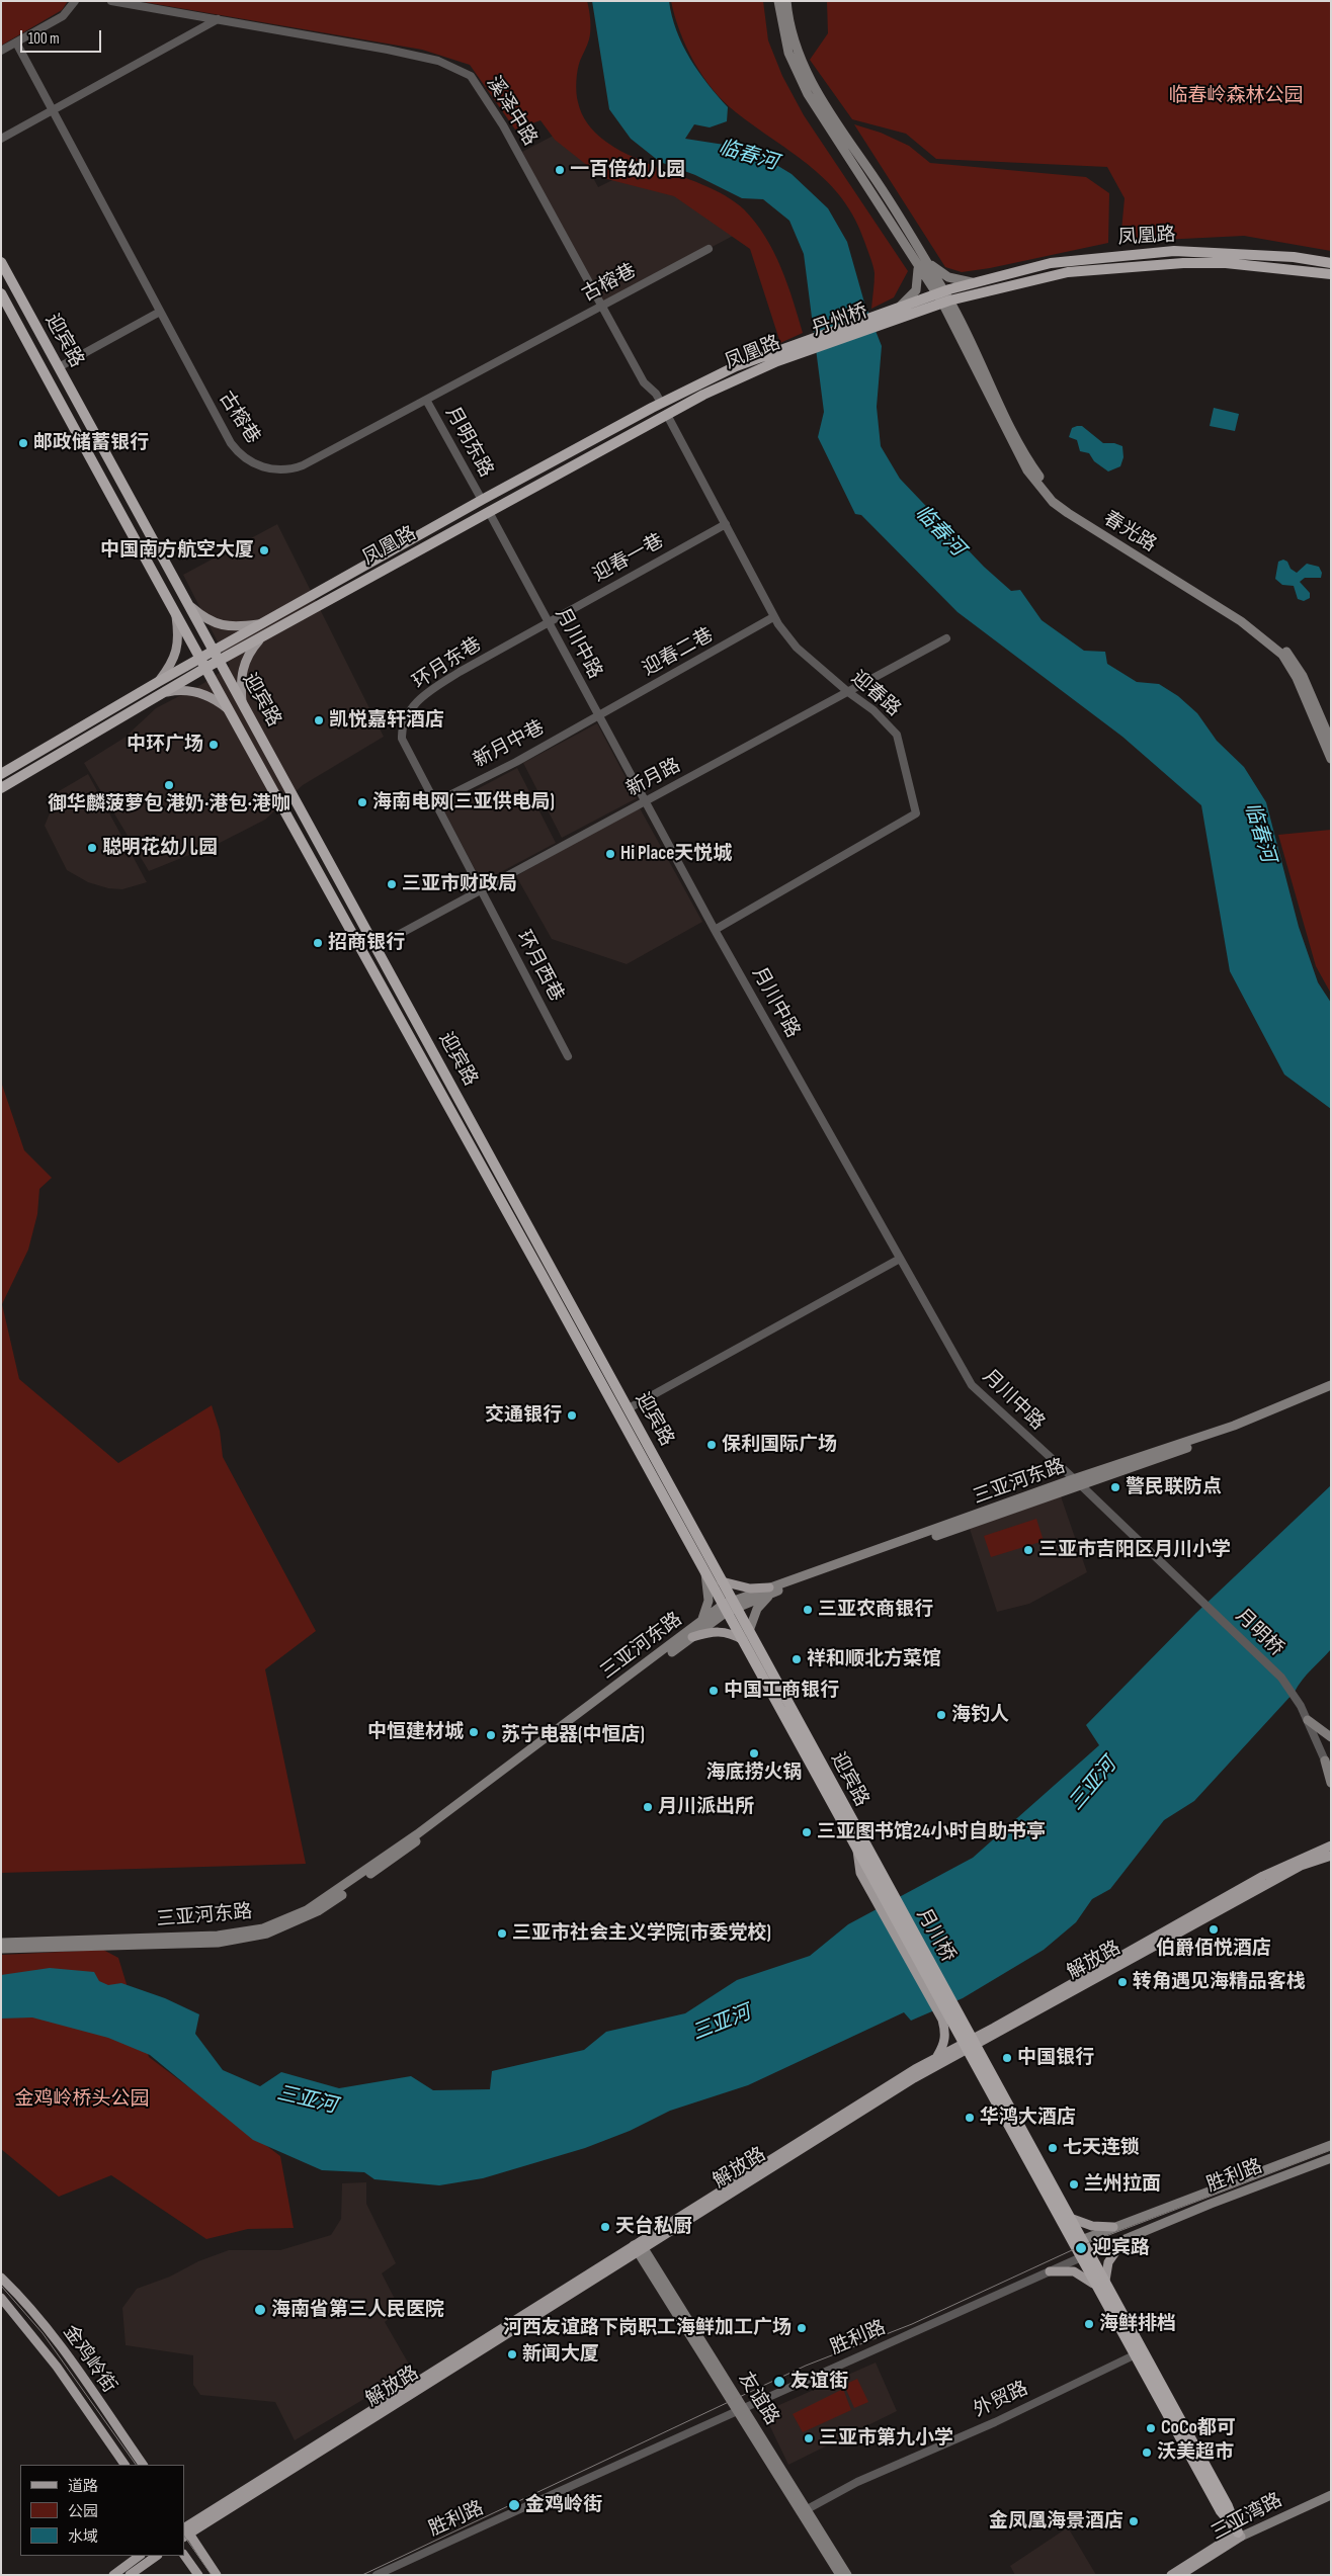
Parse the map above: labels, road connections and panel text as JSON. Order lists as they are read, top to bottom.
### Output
{
  "streets": {
    "highway": [
      "凤凰路",
      "丹州桥",
      "迎宾路",
      "月川桥"
    ],
    "main road": [
      "春光路",
      "三亚河东路",
      "解放路",
      "胜利路",
      "金鸡岭街",
      "友谊路",
      "三亚湾路"
    ],
    "street": [
      "溪泽中路",
      "古榕巷",
      "月明东路",
      "迎春一巷",
      "月川中路",
      "迎春二巷",
      "环月东巷",
      "迎春路",
      "新月中巷",
      "新月路",
      "环月西巷",
      "月明桥",
      "外贸路"
    ]
  },
  "crossings": [
    ["溪泽中路", "凤凰路"],
    ["溪泽中路", "古榕巷"],
    ["凤凰路", "丹州桥"],
    ["凤凰路", "迎宾路"],
    ["凤凰路", "月明东路"],
    ["凤凰路", "春光路"],
    ["凤凰路", "月川中路"],
    ["凤凰路", "迎春路"],
    ["古榕巷", "月明东路"],
    ["迎宾路", "新月路"],
    ["迎宾路", "三亚河东路"],
    ["迎宾路", "月川桥"],
    ["迎春一巷", "月川中路"],
    ["迎春一巷", "环月东巷"],
    ["迎春一巷", "迎春路"],
    ["月川中路", "迎春二巷"],
    ["月川中路", "环月东巷"],
    ["月川中路", "迎春路"],
    ["月川中路", "新月中巷"],
    ["月川中路", "新月路"],
    ["月川中路", "三亚河东路"],
    ["月川中路", "月明桥"],
    ["迎春二巷", "迎春路"],
    ["迎春二巷", "新月中巷"],
    ["环月东巷", "新月中巷"],
    ["环月东巷", "新月路"],
    ["环月东巷", "环月西巷"],
    ["迎春路", "新月路"],
    ["新月路", "环月西巷"],
    ["三亚河东路", "月明桥"],
    ["解放路", "友谊路"],
    ["胜利路", "友谊路"],
    ["友谊路", "外贸路"]
  ],
  "water": ["临春河", "三亚河"],
  "parks": ["临春岭森林公园", "金鸡岭桥头公园"],
  "places": [
    "一百倍幼儿园",
    "邮政储蓄银行",
    "中国南方航空大厦",
    "凯悦嘉轩酒店",
    "中环广场",
    "御华麟菠萝包 港奶·港包·港咖",
    "海南电网(三亚供电局)",
    "聪明花幼儿园",
    "Hi Place天悦城",
    "三亚市财政局",
    "招商银行",
    "交通银行",
    "保利国际广场",
    "警民联防点",
    "三亚市吉阳区月川小学",
    "三亚农商银行",
    "祥和顺北方菜馆",
    "中国工商银行",
    "海钓人",
    "中恒建材城",
    "苏宁电器(中恒店)",
    "海底捞火锅",
    "月川派出所",
    "三亚图书馆24小时自助书亭",
    "伯爵佰悦酒店",
    "三亚市社会主义学院(市委党校)",
    "转角遇见海精品客栈",
    "中国银行",
    "华鸿大酒店",
    "七天连锁",
    "兰州拉面",
    "天台私厨",
    "迎宾路",
    "海南省第三人民医院",
    "海鲜排档",
    "河西友谊路下岗职工海鲜加工广场",
    "新闻大厦",
    "友谊街",
    "CoCo都可",
    "三亚市第九小学",
    "沃美超市",
    "金鸡岭街",
    "金凤凰海景酒店"
  ],
  "legend": ["道路", "公园", "水域"],
  "scale_bar": "100 m"
}
